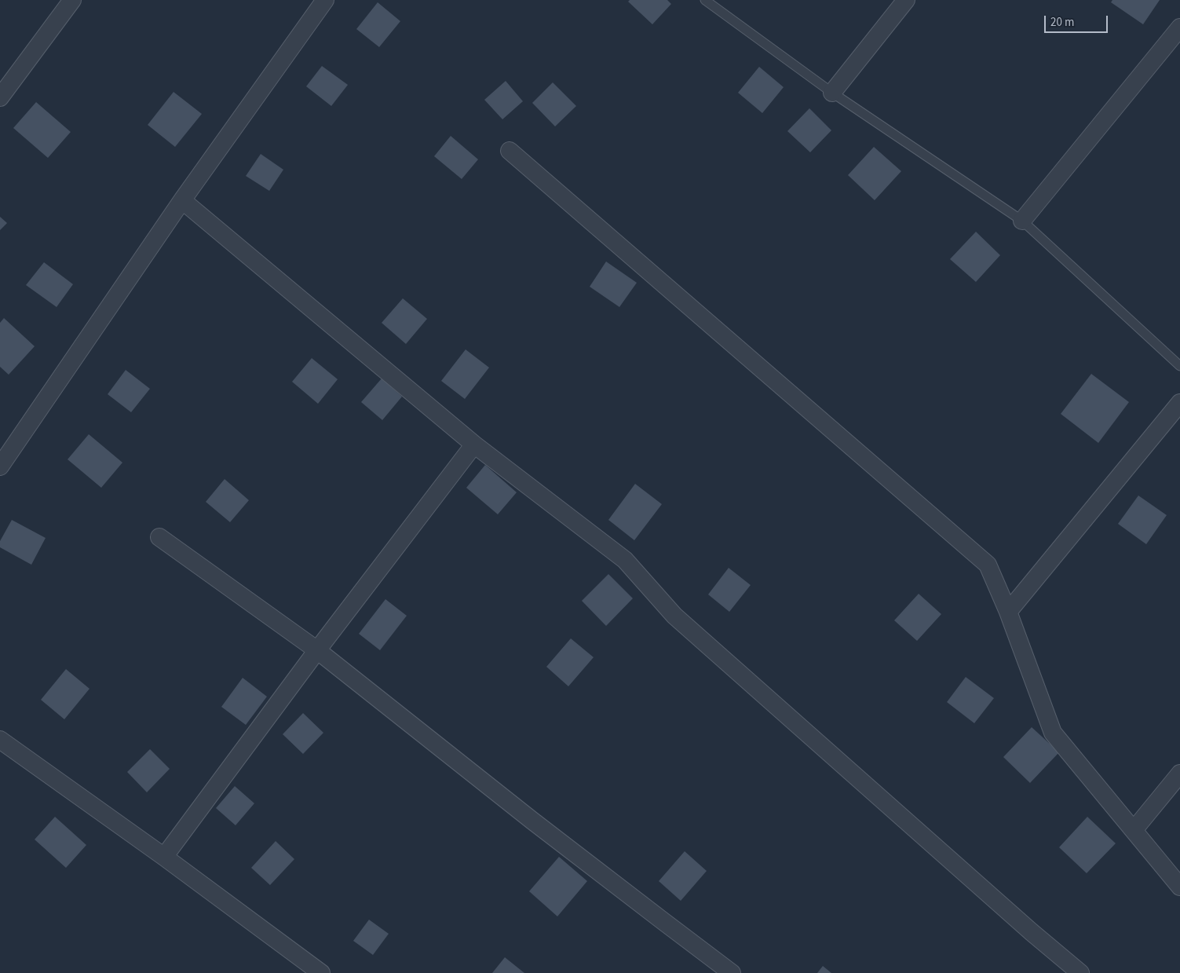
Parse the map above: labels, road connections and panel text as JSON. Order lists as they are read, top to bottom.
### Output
{
  "scale_bar": "20 m"
}
